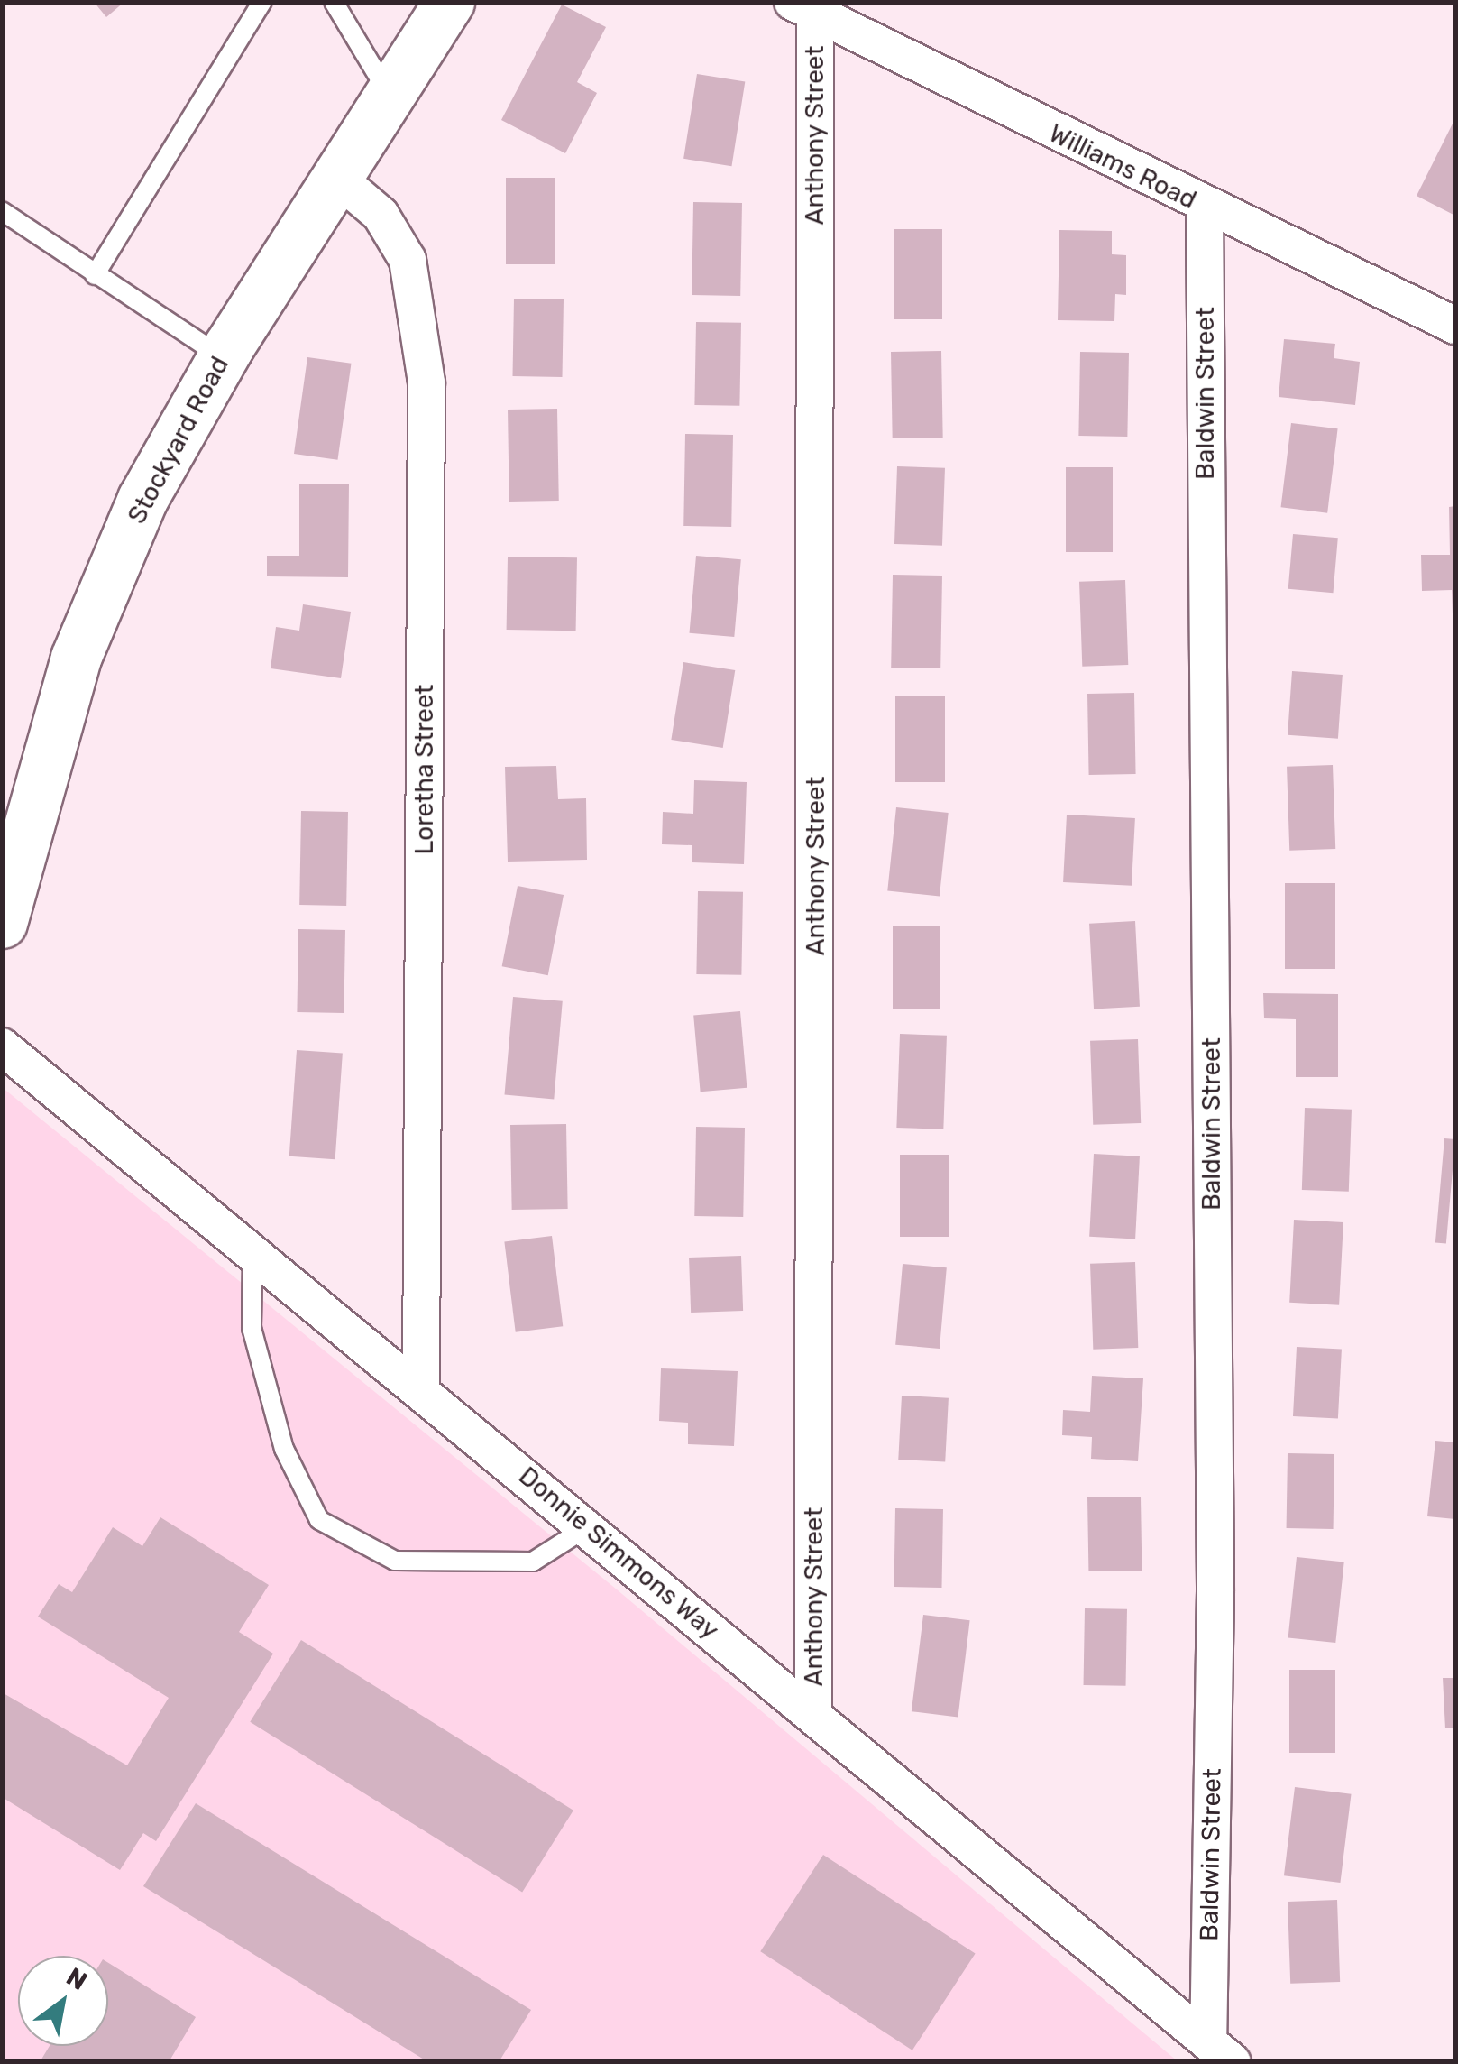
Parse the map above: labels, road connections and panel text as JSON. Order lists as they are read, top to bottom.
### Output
{
  "streets": {
    "street": [
      "Anthony Street",
      "Williams Road",
      "Baldwin Street",
      "Stockyard Road",
      "Loretha Street",
      "Donnie Simmons Way"
    ]
  },
  "crossings": [
    ["Anthony Street", "Williams Road"],
    ["Anthony Street", "Donnie Simmons Way"],
    ["Williams Road", "Baldwin Street"],
    ["Baldwin Street", "Donnie Simmons Way"],
    ["Stockyard Road", "Loretha Street"],
    ["Loretha Street", "Donnie Simmons Way"]
  ],
  "north": "top right"
}
